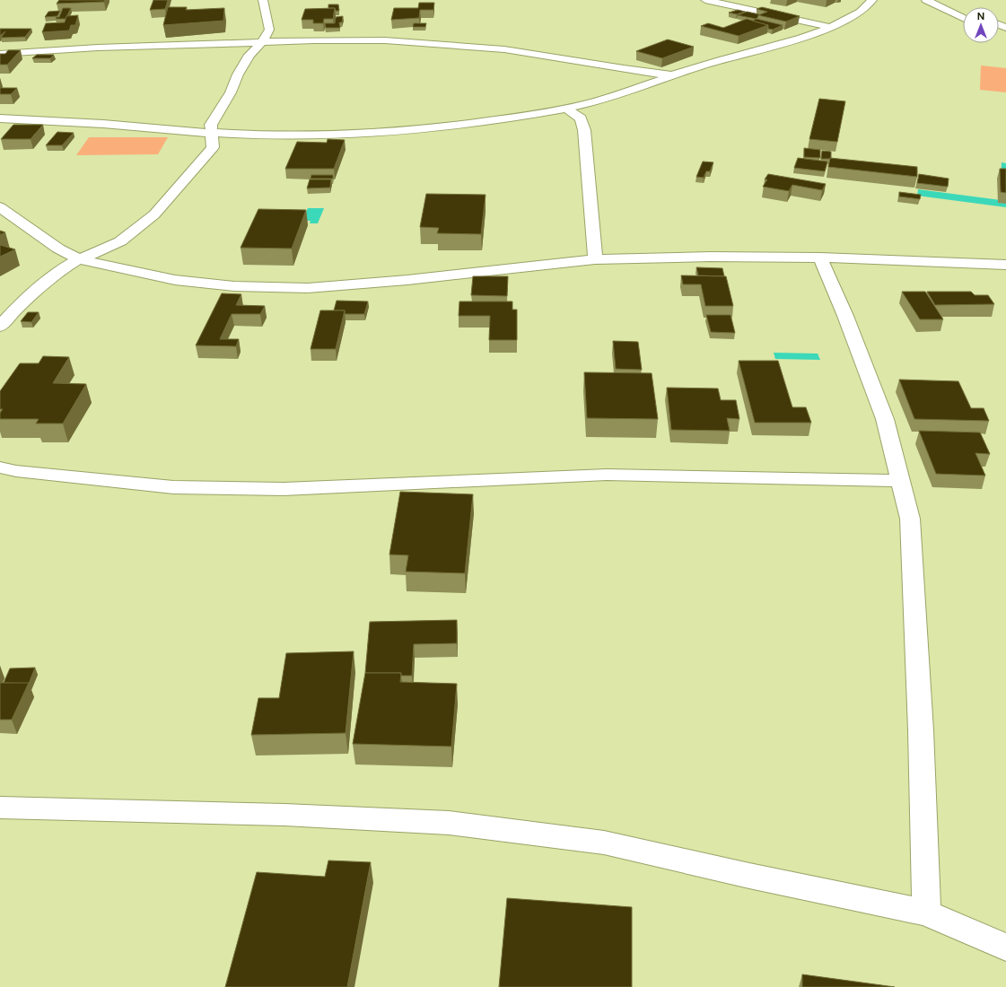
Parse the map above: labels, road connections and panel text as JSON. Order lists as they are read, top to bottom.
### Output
{
  "north": "top"
}
